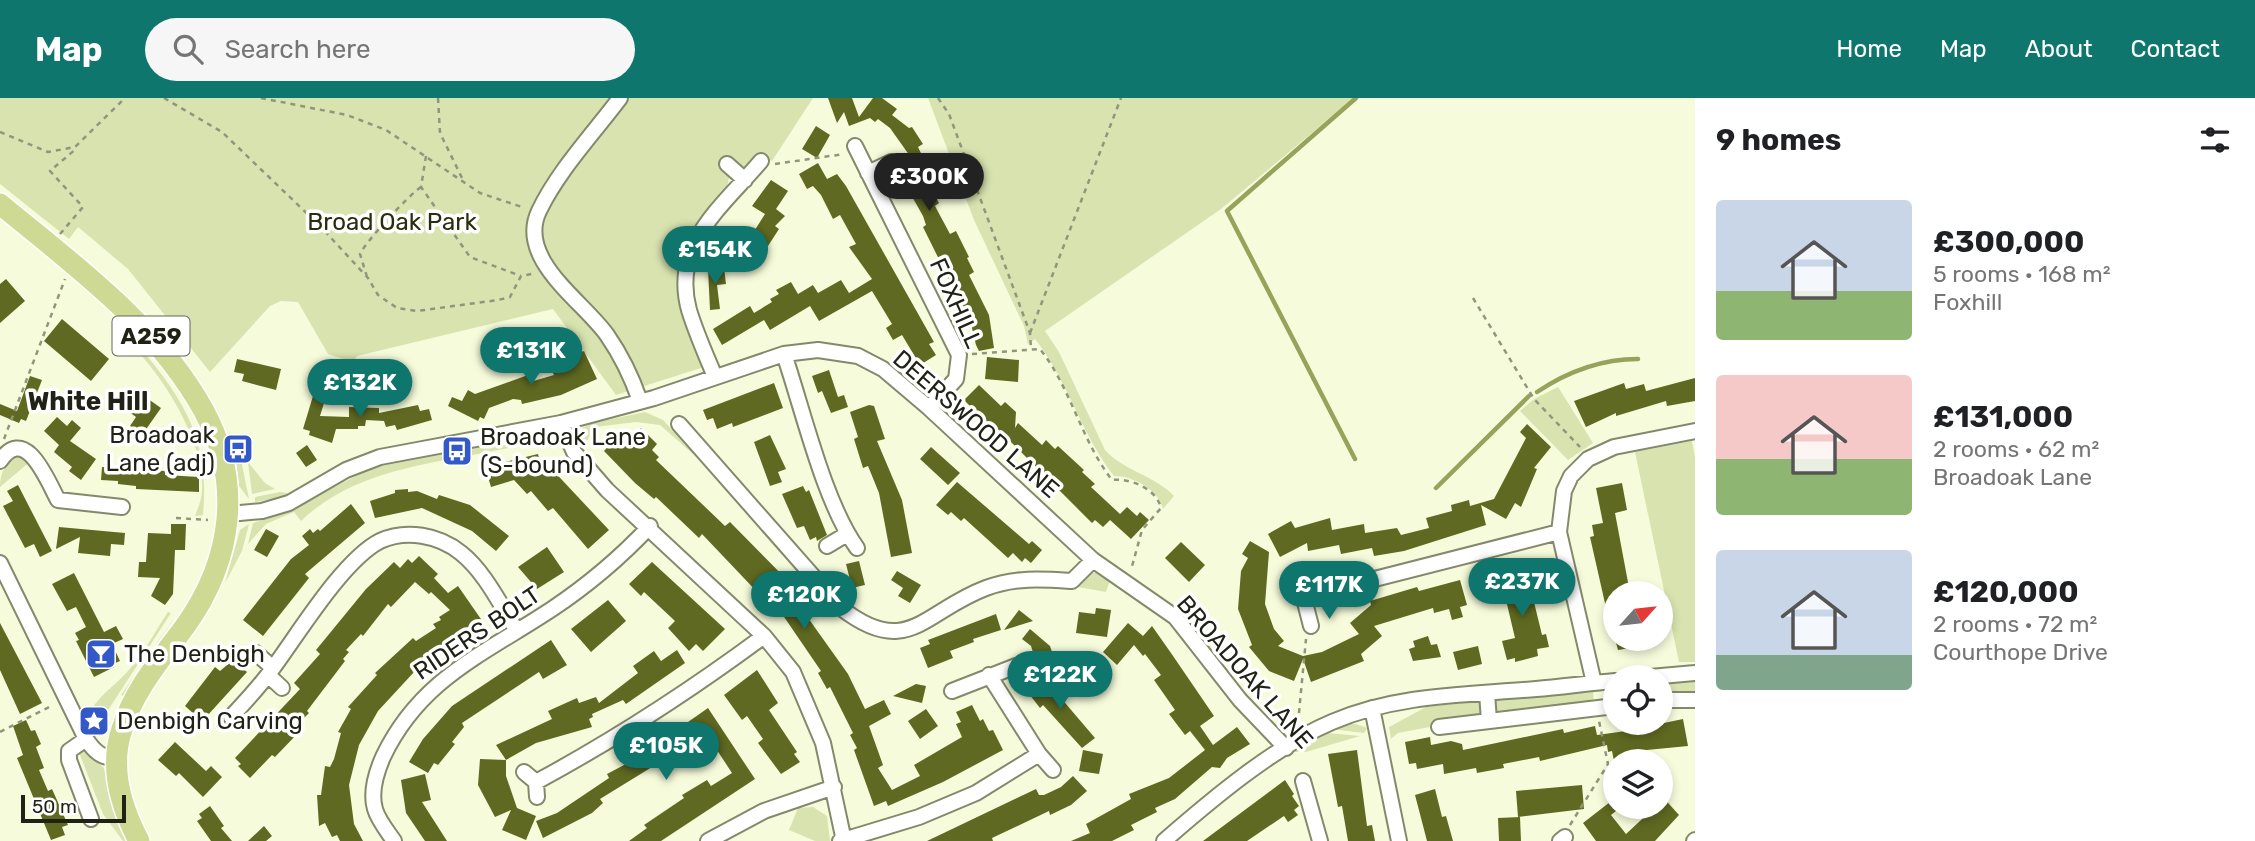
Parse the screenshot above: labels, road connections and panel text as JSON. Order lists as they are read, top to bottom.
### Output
{
  "streets": {
    "highway": ["A259"],
    "street": [
      "FOXHILL",
      "DEERSWOOD LANE",
      "RIDERS BOLT",
      "BROADOAK LANE"
    ]
  },
  "crossings": [
    ["FOXHILL", "DEERSWOOD LANE"],
    ["DEERSWOOD LANE", "BROADOAK LANE"]
  ],
  "districts": ["White Hill"],
  "parks": ["Broad Oak Park"],
  "places": {
    "bus stop": ["Broadoak Lane (adj)", "Broadoak Lane (S-bound)"],
    "bar": ["The Denbigh"],
    "place": ["Denbigh Carving"]
  },
  "scale_bar": "50 m",
  "north": "top right",
  "page": {
    "header": "Map",
    "search": "Search here",
    "nav": [
      "Home",
      "Map",
      "About",
      "Contact"
    ],
    "heading": "9 homes",
    "price": [
      "£300K",
      "£154K",
      "£131K",
      "£132K",
      "£237K",
      "£117K",
      "£120K",
      "£122K",
      "£105K"
    ],
    "list": [
      {
        "name": "£300,000",
        "note": "5 rooms · 168 m² · Foxhill"
      },
      {
        "name": "£131,000",
        "note": "2 rooms · 62 m² · Broadoak Lane"
      },
      {
        "name": "£120,000",
        "note": "2 rooms · 72 m² · Courthope Drive"
      }
    ],
    "scale": "50 m"
  }
}
